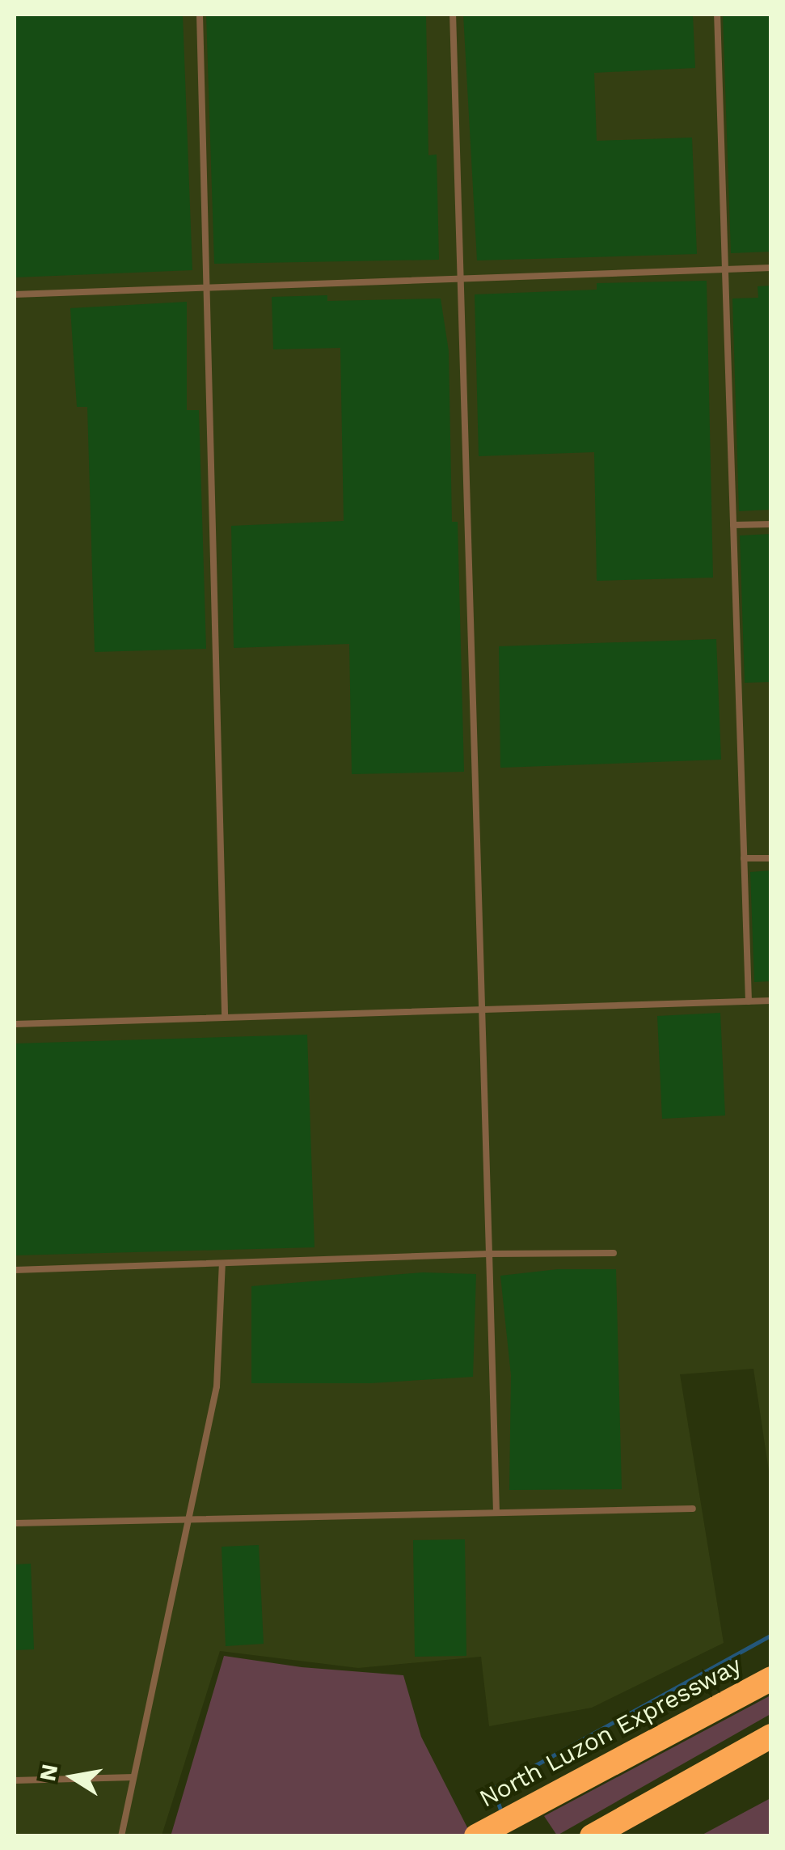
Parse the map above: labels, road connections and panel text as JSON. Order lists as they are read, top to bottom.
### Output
{
  "streets": {
    "highway": ["North Luzon Expressway"]
  },
  "north": "left"
}
